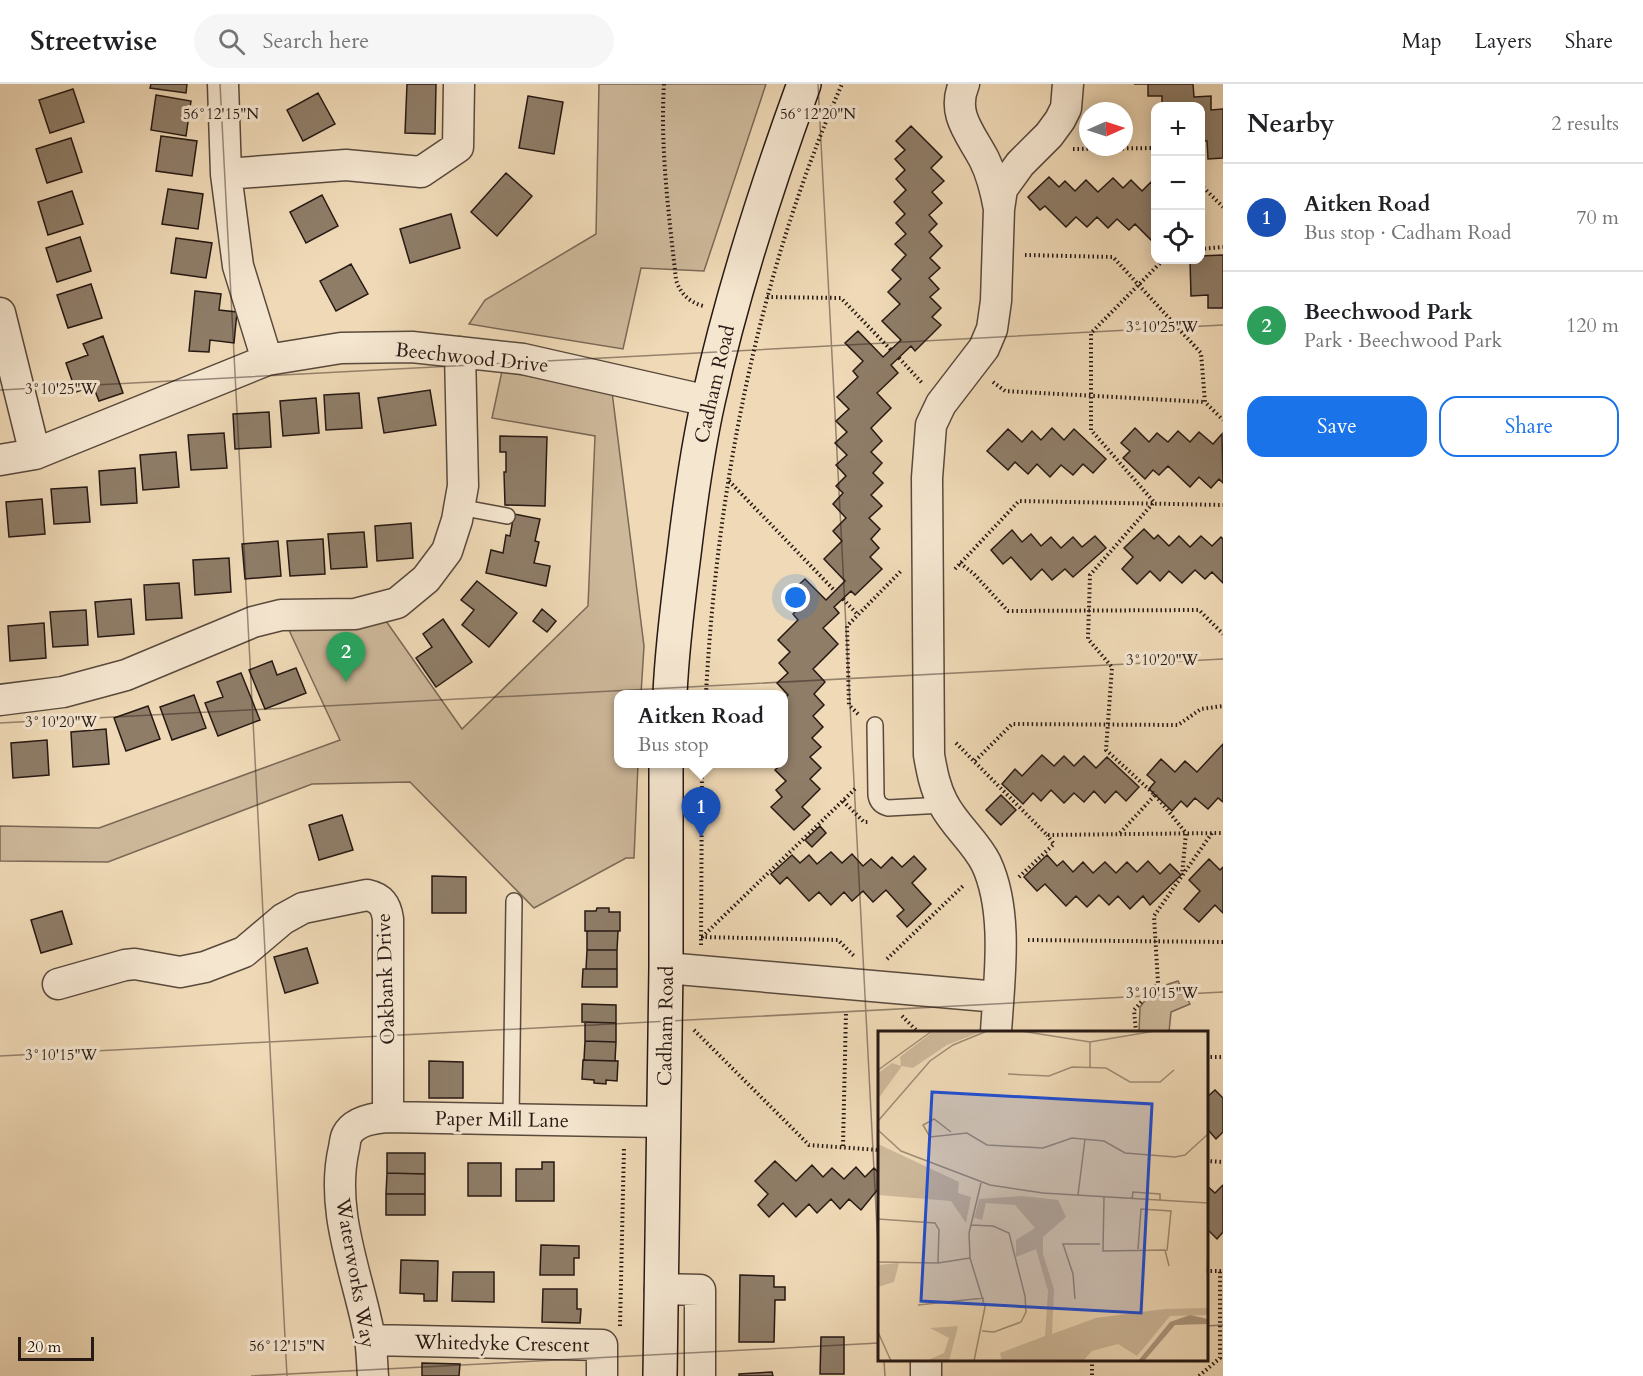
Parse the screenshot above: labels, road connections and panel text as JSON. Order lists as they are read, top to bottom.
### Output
{
  "streets": {
    "street": [
      "Beechwood Drive",
      "Cadham Road",
      "Oakbank Drive",
      "Paper Mill Lane",
      "Waterworks Way",
      "Whitedyke Crescent"
    ]
  },
  "crossings": [
    ["Beechwood Drive", "Cadham Road"],
    ["Cadham Road", "Paper Mill Lane"],
    ["Oakbank Drive", "Paper Mill Lane"],
    ["Paper Mill Lane", "Waterworks Way"],
    ["Waterworks Way", "Whitedyke Crescent"]
  ],
  "scale_bar": "20 m",
  "north": "right",
  "page": {
    "header": "Streetwise",
    "search": "Search here",
    "nav": ["Map", "Layers", "Share"],
    "heading": ["Nearby", "2 results"],
    "map_buttons": ["+", "−"],
    "list": [
      {
        "mark": "1",
        "name": "Aitken Road",
        "note": "Bus stop · Cadham Road",
        "value": "70 m"
      },
      {
        "mark": "2",
        "name": "Beechwood Park",
        "note": "Park · Beechwood Park",
        "value": "120 m"
      }
    ],
    "buttons": ["Save", "Share"],
    "pins": ["2", "1"],
    "popup": ["Aitken Road", "Bus stop"],
    "scale": "20 m"
  },
  "coordinates": [
    "56°12'15\"N",
    "56°12'20\"N",
    "3°10'25\"W",
    "3°10'20\"W",
    "3°10'15\"W"
  ]
}
